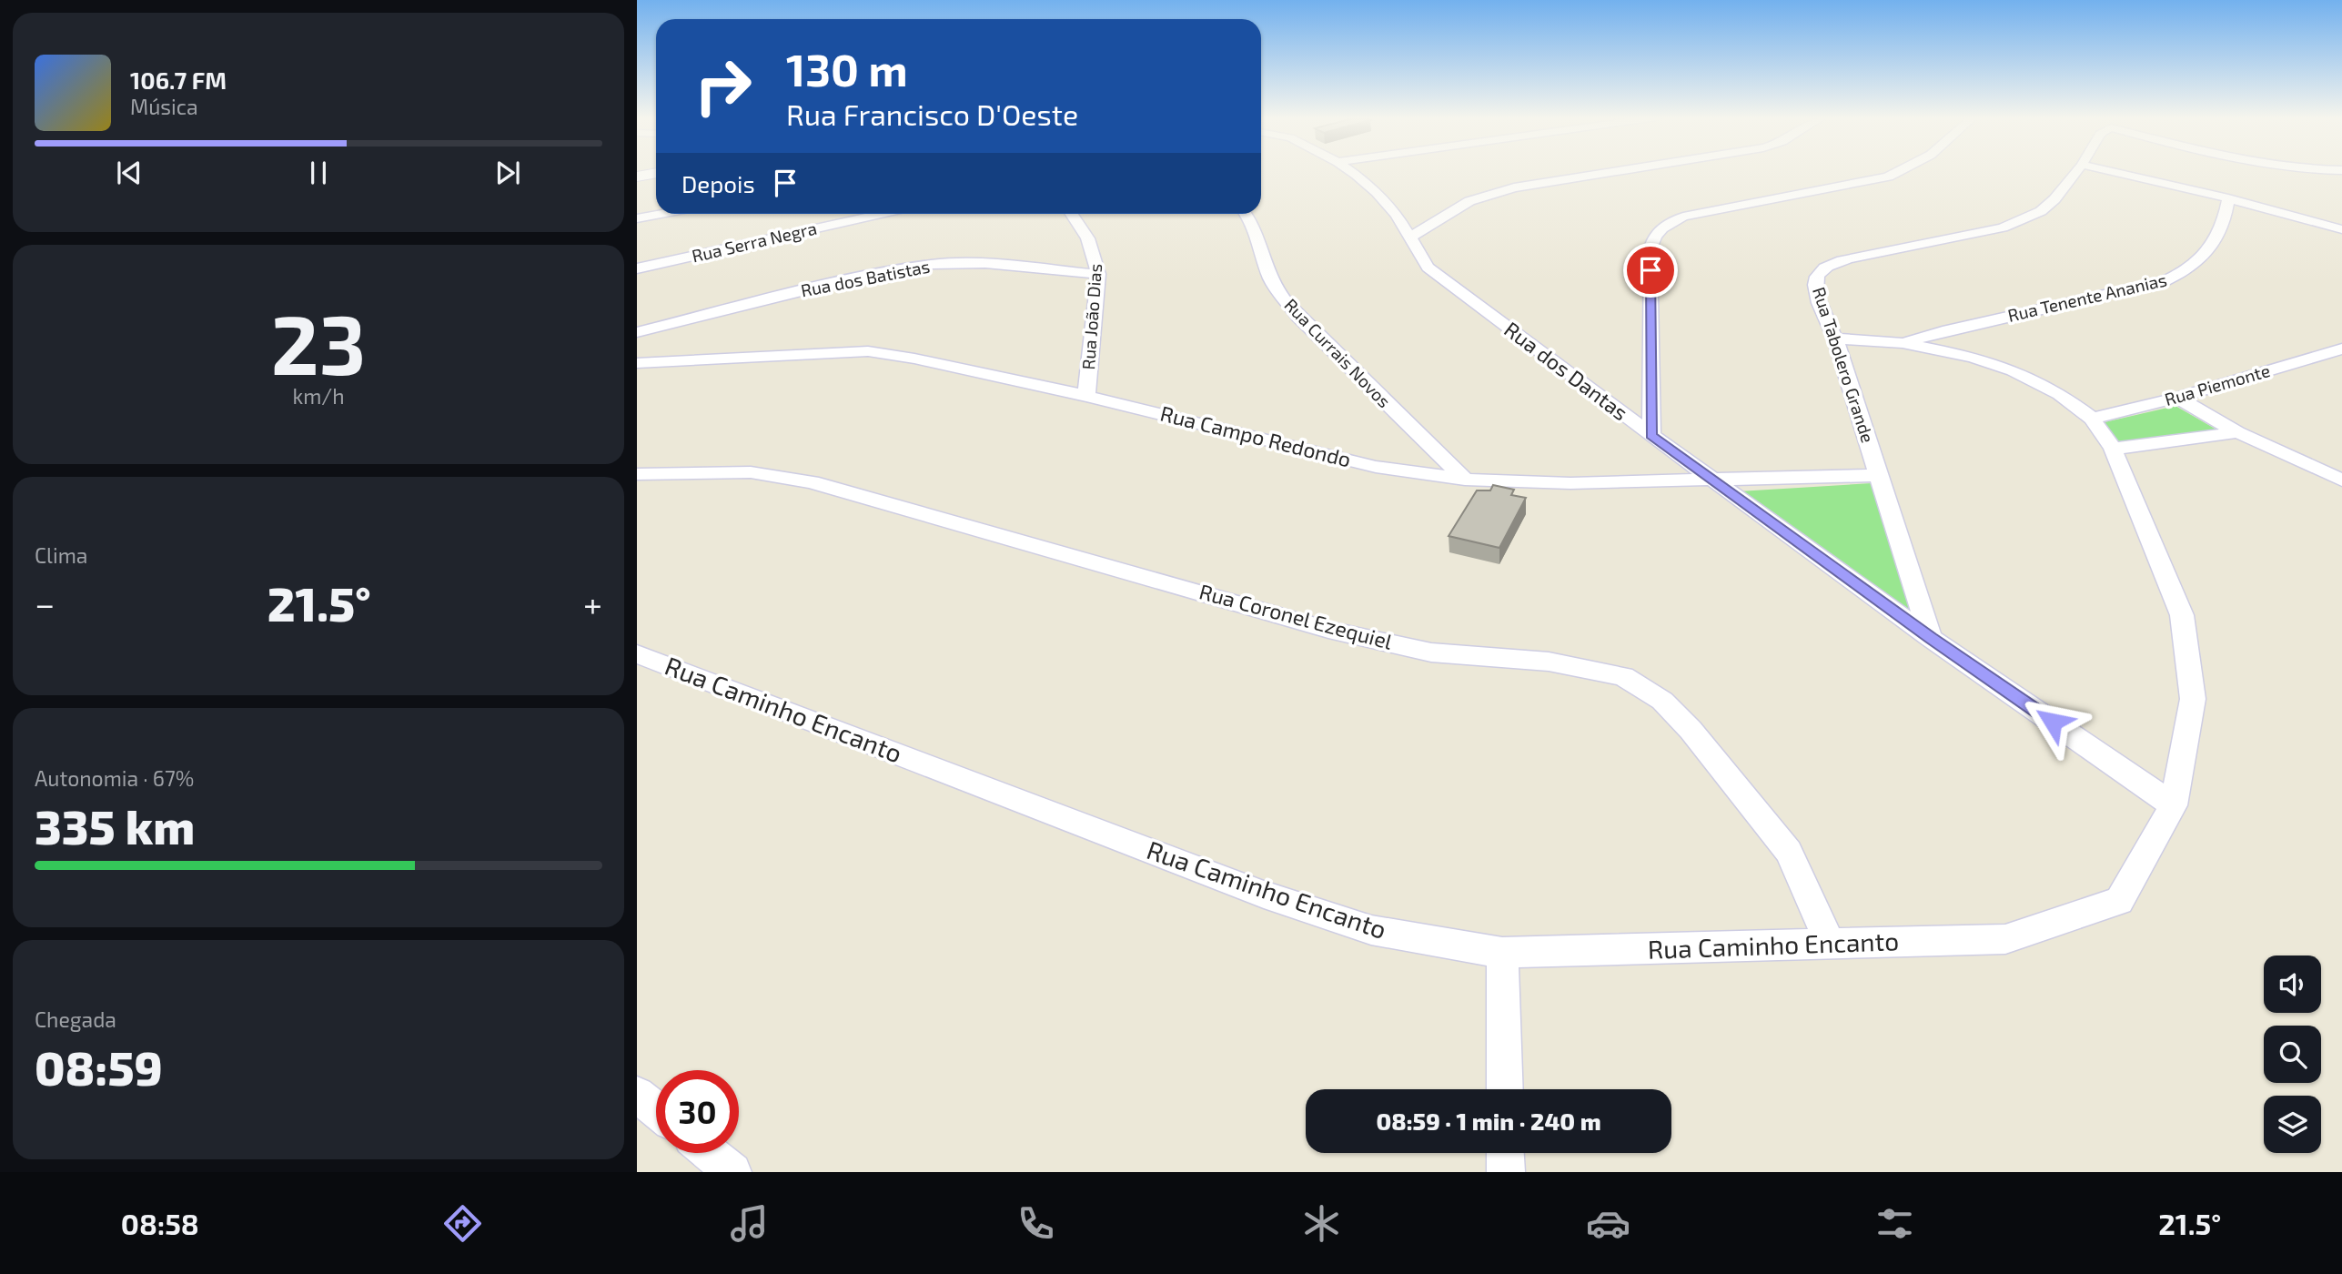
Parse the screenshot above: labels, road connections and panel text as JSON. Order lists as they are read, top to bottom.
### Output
{
  "streets": {
    "street": [
      "Rua Serra Negra",
      "Rua dos Batistas",
      "Rua Tenente Ananias",
      "Rua João Dias",
      "Rua Currais Novos",
      "Rua Tabolero Grande",
      "Rua dos Dantas",
      "Rua Piemonte",
      "Rua Campo Redondo",
      "Rua Coronel Ezequiel",
      "Rua Caminho Encanto"
    ]
  },
  "crossings": [
    ["Rua dos Batistas", "Rua João Dias"],
    ["Rua João Dias", "Rua Campo Redondo"],
    ["Rua Currais Novos", "Rua Campo Redondo"],
    ["Rua Tabolero Grande", "Rua dos Dantas"],
    ["Rua Tabolero Grande", "Rua Campo Redondo"],
    ["Rua dos Dantas", "Rua Campo Redondo"],
    ["Rua dos Dantas", "Rua Caminho Encanto"],
    ["Rua Piemonte", "Rua Caminho Encanto"],
    ["Rua Coronel Ezequiel", "Rua Caminho Encanto"]
  ],
  "page": {
    "turn": ["130 m", "Rua Francisco D'Oeste"],
    "song": ["106.7 FM", "Música"],
    "then": "Depois",
    "tile": [
      ["23", "km/h"],
      "Clima",
      ["Autonomia · 67%", "335 km"],
      ["Chegada", "08:59"]
    ],
    "heat": ["−", "21.5°", "+"],
    "limit": "30",
    "trip": "08:59 · 1 min · 240 m",
    "tabs": ["08:58", "21.5°"]
  }
}
